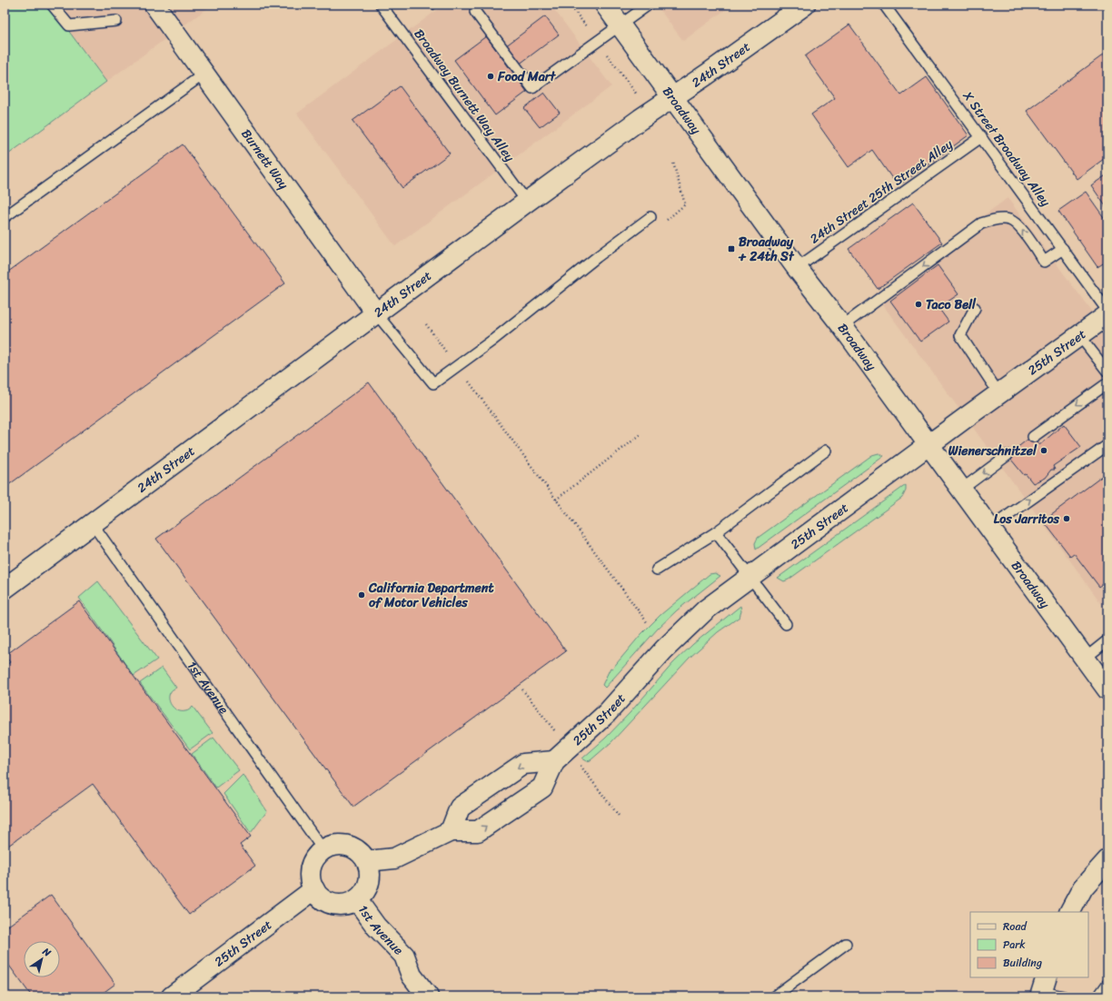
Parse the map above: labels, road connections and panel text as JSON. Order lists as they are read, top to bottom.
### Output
{
  "streets": {
    "street": [
      "24th Street",
      "Broadway",
      "Burnett Way",
      "25th Street",
      "1st Avenue"
    ],
    "lane": ["Broadway Burnett Way Alley", "X Street Broadway Alley", "24th Street 25th Street Alley"]
  },
  "crossings": [
    ["24th Street", "Broadway Burnett Way Alley"],
    ["24th Street", "Broadway"],
    ["24th Street", "Burnett Way"],
    ["24th Street", "1st Avenue"],
    ["Broadway", "24th Street 25th Street Alley"],
    ["Broadway", "25th Street"],
    ["X Street Broadway Alley", "24th Street 25th Street Alley"],
    ["25th Street", "1st Avenue"]
  ],
  "places": {
    "other": [
      "Food Mart",
      "Taco Bell",
      "Wienerschnitzel",
      "Los Jarritos",
      "California Department of Motor Vehicles"
    ],
    "transit": ["Broadway + 24th St"]
  },
  "legend": ["Road", "Park", "Building"],
  "north": "top right"
}
